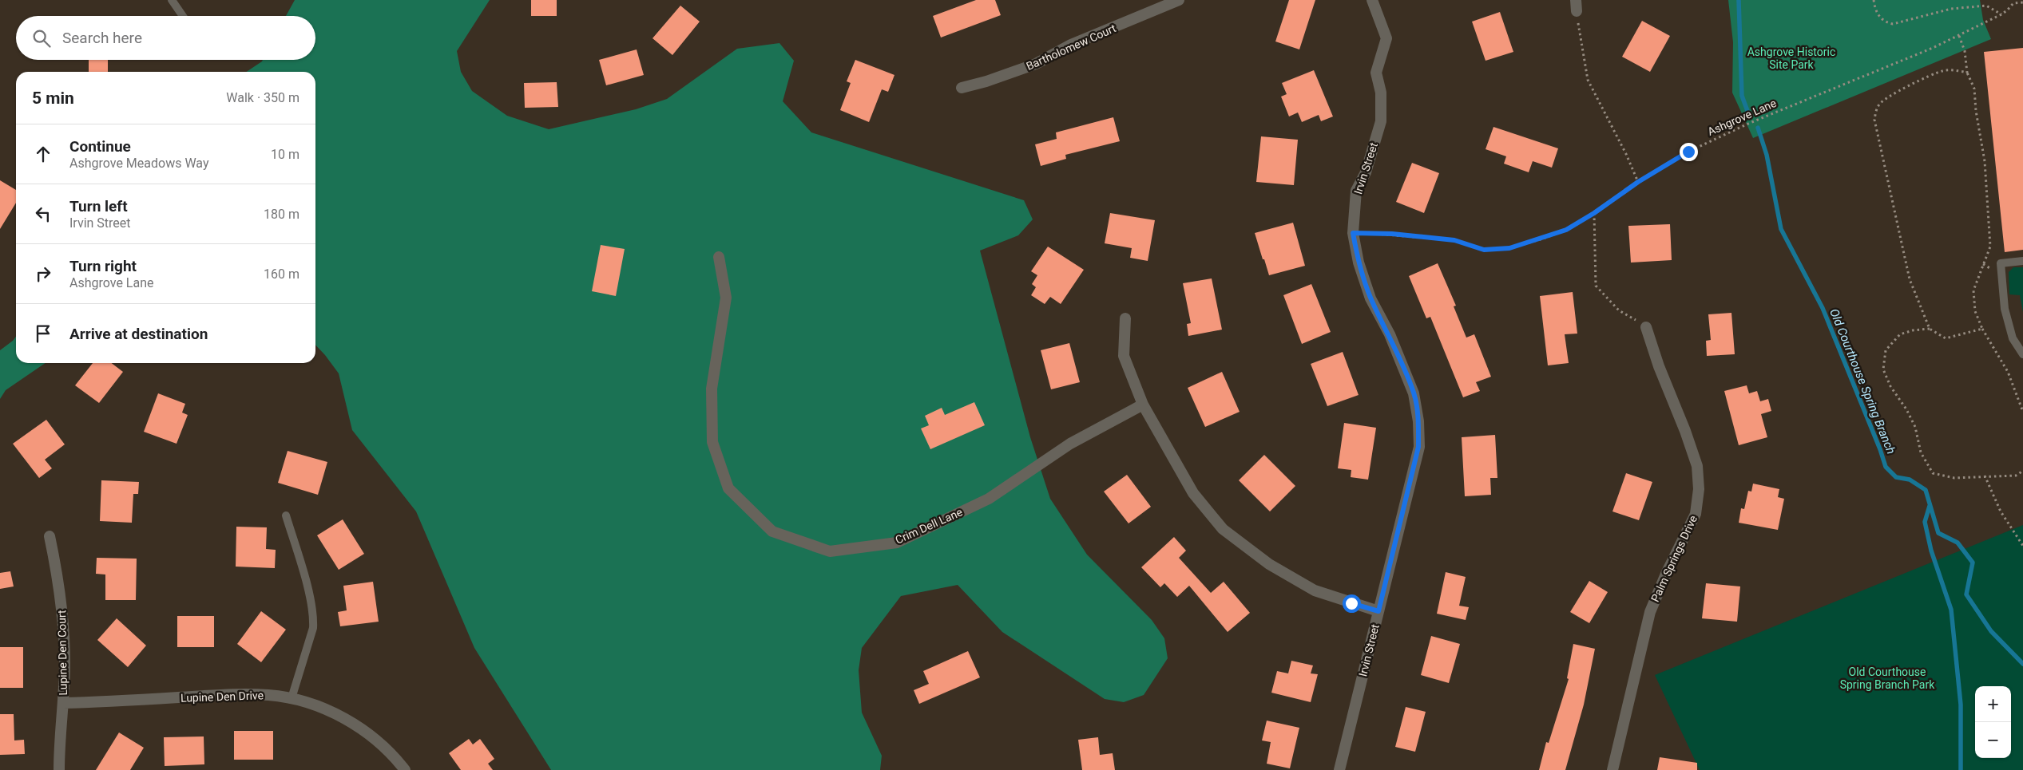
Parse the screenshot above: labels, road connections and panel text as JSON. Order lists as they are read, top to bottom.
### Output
{
  "streets": {
    "street": [
      "Bartholomew Court",
      "Irvin Street",
      "Crim Dell Lane",
      "Palm Springs Drive",
      "Lupine Den Court",
      "Lupine Den Drive"
    ],
    "path": ["Ashgrove Lane"]
  },
  "crossings": [
    ["Ashgrove Lane", "Irvin Street"],
    ["Lupine Den Court", "Lupine Den Drive"]
  ],
  "water": ["Old Courthouse Spring Branch"],
  "parks": ["Ashgrove Historic Site Park", "Old Courthouse Spring Branch Park"],
  "page": {
    "search": "Search here",
    "heading": ["5 min", "Walk · 350 m"],
    "list": [
      ["Continue", "Ashgrove Meadows Way", "10 m"],
      ["Turn left", "Irvin Street", "180 m"],
      ["Turn right", "Ashgrove Lane", "160 m"],
      "Arrive at destination"
    ],
    "map_buttons": ["+", "−"]
  }
}
